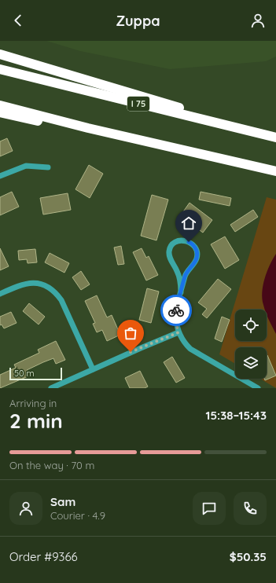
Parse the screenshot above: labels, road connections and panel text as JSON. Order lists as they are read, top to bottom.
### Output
{
  "streets": {
    "highway": ["I 75"]
  },
  "scale_bar": "50 m",
  "page": {
    "header": "Zuppa",
    "scale": "50 m",
    "heading": ["2 min", "Arriving in", "15:38–15:43"],
    "panel": [
      "Sam",
      "Courier · 4.9",
      "Order #9366",
      "$50.35"
    ],
    "bar": "On the way · 70 m"
  }
}
